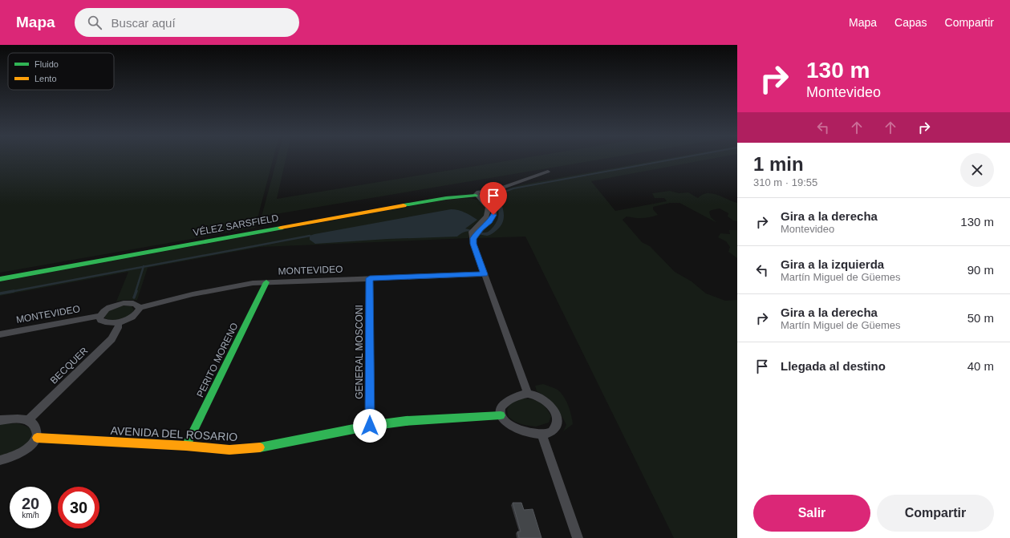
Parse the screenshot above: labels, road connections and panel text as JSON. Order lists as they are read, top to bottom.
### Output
{
  "streets": {
    "street": [
      "VÉLEZ SARSFIELD",
      "MONTEVIDEO",
      "GENERAL MOSCONI",
      "PERITO MORENO",
      "BECQUER",
      "AVENIDA DEL ROSARIO"
    ]
  },
  "crossings": [
    ["MONTEVIDEO", "GENERAL MOSCONI"],
    ["MONTEVIDEO", "PERITO MORENO"],
    ["GENERAL MOSCONI", "AVENIDA DEL ROSARIO"],
    ["PERITO MORENO", "AVENIDA DEL ROSARIO"]
  ],
  "legend": ["Fluido", "Lento"],
  "page": {
    "header": "Mapa",
    "search": "Buscar aquí",
    "nav": ["Mapa", "Capas", "Compartir"],
    "turn": ["130 m", "Montevideo"],
    "heading": ["1 min", "310 m · 19:55"],
    "list": [
      {
        "name": "Gira a la derecha",
        "note": "Montevideo",
        "value": "130 m"
      },
      {
        "name": "Gira a la izquierda",
        "note": "Martín Miguel de Güemes",
        "value": "90 m"
      },
      {
        "name": "Gira a la derecha",
        "note": "Martín Miguel de Güemes",
        "value": "50 m"
      },
      {
        "name": "Llegada al destino",
        "value": "40 m"
      }
    ],
    "speed": "20 km/h",
    "limit": "30",
    "buttons": ["Salir", "Compartir"]
  }
}
